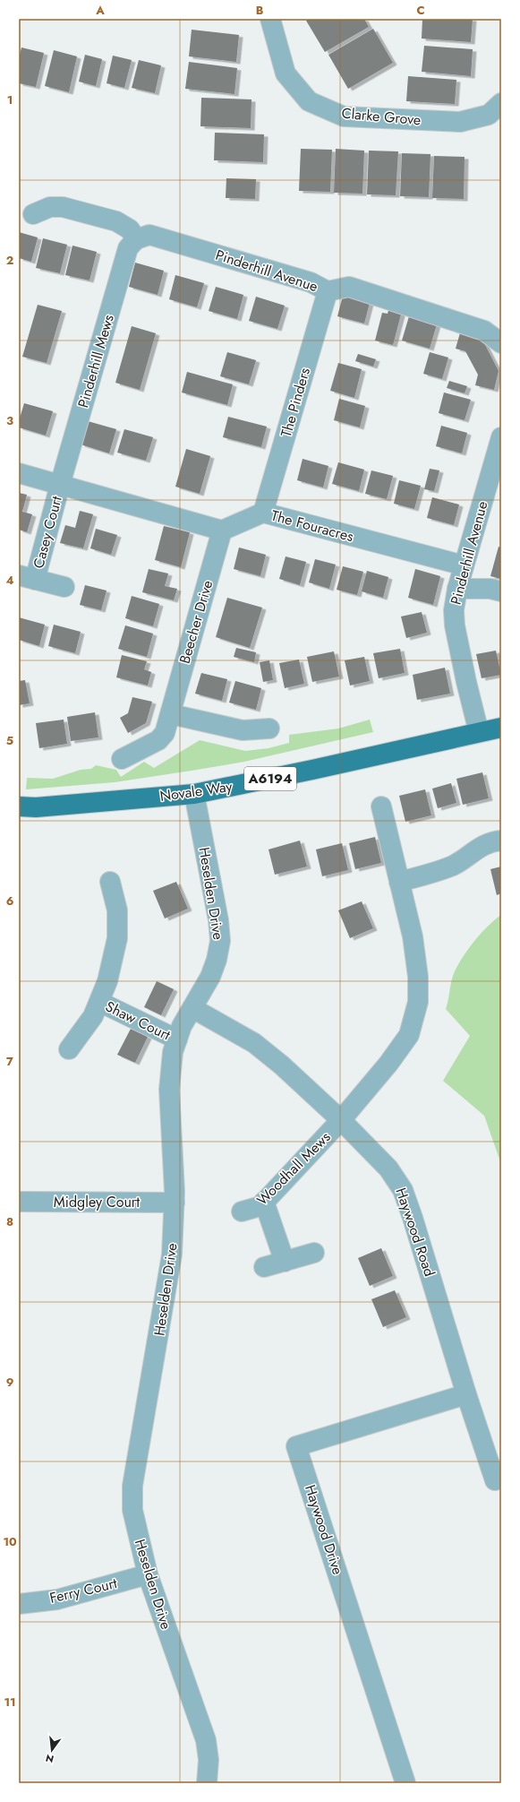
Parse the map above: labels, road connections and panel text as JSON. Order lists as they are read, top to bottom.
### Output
{
  "streets": {
    "main road": ["A6194", "Novale Way"],
    "street": [
      "Clarke Grove",
      "Pinderhill Avenue",
      "Pinderhill Mews",
      "The Pinders",
      "The Fouracres",
      "Casey Court",
      "Beecher Drive",
      "Heselden Drive",
      "Shaw Court",
      "Woodhall Mews",
      "Midgley Court",
      "Haywood Road",
      "Haywood Drive",
      "Ferry Court"
    ]
  },
  "crossings": [
    ["Pinderhill Avenue", "Pinderhill Mews"],
    ["Pinderhill Avenue", "The Pinders"],
    ["Pinderhill Avenue", "The Fouracres"],
    ["Pinderhill Avenue", "Novale Way"],
    ["Pinderhill Mews", "Casey Court"],
    ["The Pinders", "The Fouracres"],
    ["The Fouracres", "Beecher Drive"],
    ["Novale Way", "Heselden Drive"],
    ["Heselden Drive", "Shaw Court"],
    ["Heselden Drive", "Midgley Court"],
    ["Heselden Drive", "Haywood Road"],
    ["Heselden Drive", "Ferry Court"],
    ["Woodhall Mews", "Haywood Road"],
    ["Haywood Road", "Haywood Drive"]
  ],
  "north": "bottom",
  "grid": {
    "columns": ["A", "B", "C"],
    "rows": [
      "1",
      "2",
      "3",
      "4",
      "5",
      "6",
      "7",
      "8",
      "9",
      "10",
      "11"
    ]
  }
}
